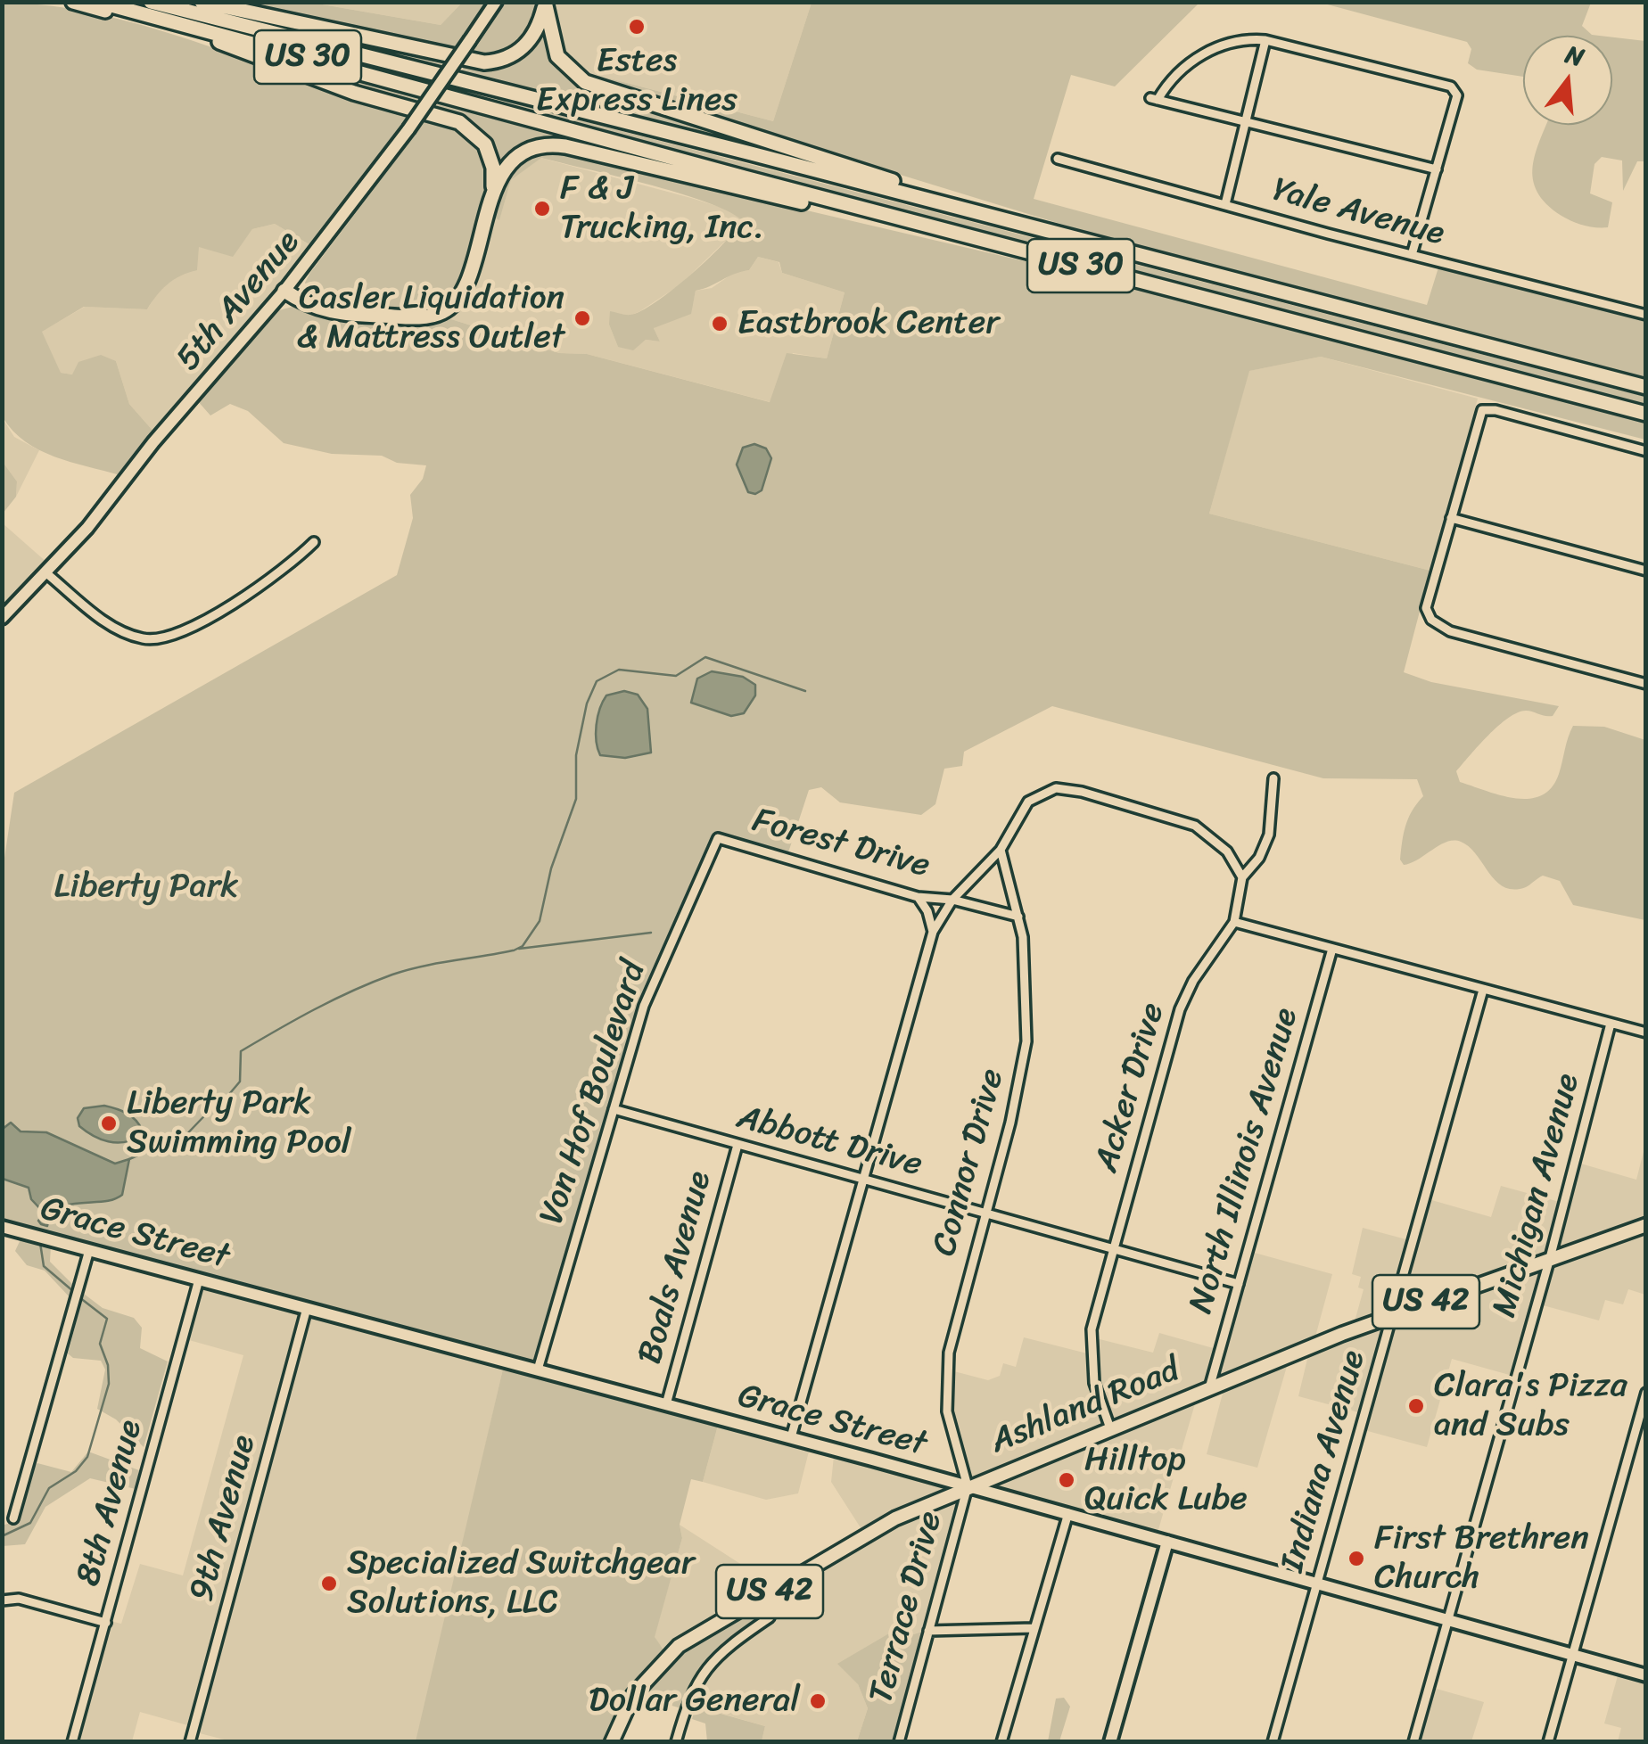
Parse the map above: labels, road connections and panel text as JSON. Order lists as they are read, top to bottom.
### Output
{
  "streets": {
    "highway": ["US 30"],
    "main road": ["US 42", "Ashland Road"],
    "street": [
      "Yale Avenue",
      "5th Avenue",
      "Forest Drive",
      "Acker Drive",
      "Von Hof Boulevard",
      "Abbott Drive",
      "North Illinois Avenue",
      "Connor Drive",
      "Michigan Avenue",
      "Grace Street",
      "Boals Avenue",
      "Indiana Avenue",
      "8th Avenue",
      "9th Avenue",
      "Terrace Drive"
    ]
  },
  "crossings": [
    ["Forest Drive", "Acker Drive"],
    ["Forest Drive", "Von Hof Boulevard"],
    ["Forest Drive", "Connor Drive"],
    ["Acker Drive", "Abbott Drive"],
    ["Acker Drive", "Ashland Road"],
    ["Von Hof Boulevard", "Abbott Drive"],
    ["Von Hof Boulevard", "Grace Street"],
    ["Abbott Drive", "North Illinois Avenue"],
    ["Abbott Drive", "Connor Drive"],
    ["Abbott Drive", "Boals Avenue"],
    ["North Illinois Avenue", "Ashland Road"],
    ["Connor Drive", "Grace Street"],
    ["Connor Drive", "Ashland Road"],
    ["Connor Drive", "Terrace Drive"],
    ["Michigan Avenue", "Grace Street"],
    ["Michigan Avenue", "Ashland Road"],
    ["Grace Street", "Boals Avenue"],
    ["Grace Street", "Ashland Road"],
    ["Grace Street", "Indiana Avenue"],
    ["Grace Street", "8th Avenue"],
    ["Grace Street", "9th Avenue"],
    ["Grace Street", "Terrace Drive"],
    ["Ashland Road", "Indiana Avenue"],
    ["Ashland Road", "Terrace Drive"]
  ],
  "parks": ["Liberty Park"],
  "places": [
    "Estes Express Lines",
    "F & J Trucking, Inc.",
    "Casler Liquidation & Mattress Outlet",
    "Eastbrook Center",
    "Liberty Park Swimming Pool",
    "Clara's Pizza and Subs",
    "Hilltop Quick Lube",
    "First Brethren Church",
    "Specialized Switchgear Solutions, LLC",
    "Dollar General"
  ],
  "north": "top"
}
